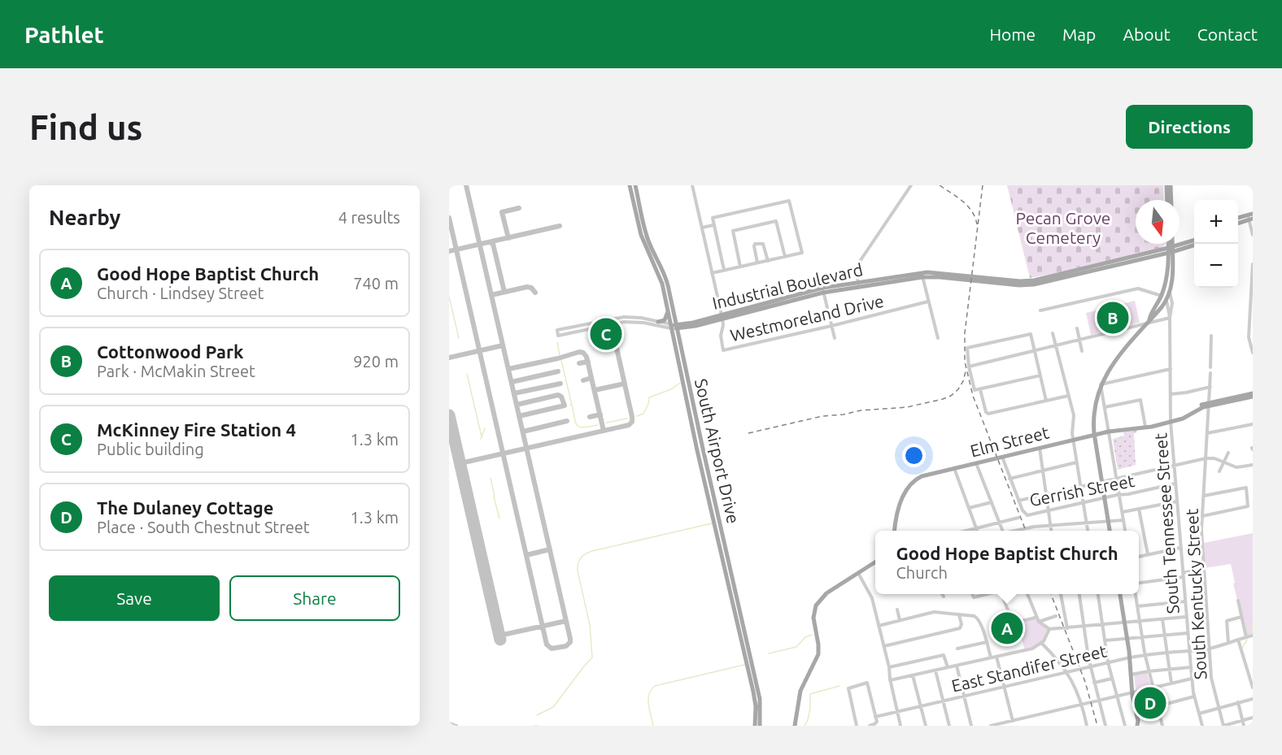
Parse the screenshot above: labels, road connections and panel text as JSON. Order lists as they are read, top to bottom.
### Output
{
  "streets": {
    "main road": ["Industrial Boulevard", "Elm Street", "South Airport Drive"],
    "street": [
      "Westmoreland Drive",
      "Gerrish Street",
      "South Tennessee Street",
      "South Kentucky Street",
      "East Standifer Street"
    ]
  },
  "crossings": [
    ["Industrial Boulevard", "Westmoreland Drive"],
    ["Industrial Boulevard", "South Airport Drive"],
    ["Elm Street", "South Tennessee Street"],
    ["Elm Street", "South Kentucky Street"],
    ["Gerrish Street", "South Tennessee Street"],
    ["South Tennessee Street", "East Standifer Street"],
    ["South Kentucky Street", "East Standifer Street"]
  ],
  "parks": ["Pecan Grove Cemetery"],
  "north": "bottom",
  "page": {
    "header": "Pathlet",
    "nav": [
      "Home",
      "Map",
      "About",
      "Contact"
    ],
    "buttons": [
      "Directions",
      ["Save", "Share"]
    ],
    "title": "Find us",
    "heading": ["Nearby", "4 results"],
    "map_buttons": ["+", "−"],
    "list": [
      {
        "mark": "A",
        "name": "Good Hope Baptist Church",
        "note": "Church · Lindsey Street",
        "value": "740 m"
      },
      {
        "mark": "B",
        "name": "Cottonwood Park",
        "note": "Park · McMakin Street",
        "value": "920 m"
      },
      {
        "mark": "C",
        "name": "McKinney Fire Station 4",
        "note": "Public building",
        "value": "1.3 km"
      },
      {
        "mark": "D",
        "name": "The Dulaney Cottage",
        "note": "Place · South Chestnut Street",
        "value": "1.3 km"
      }
    ],
    "pins": [
      "B",
      "C",
      "A",
      "D"
    ],
    "popup": ["Good Hope Baptist Church", "Church"]
  }
}
